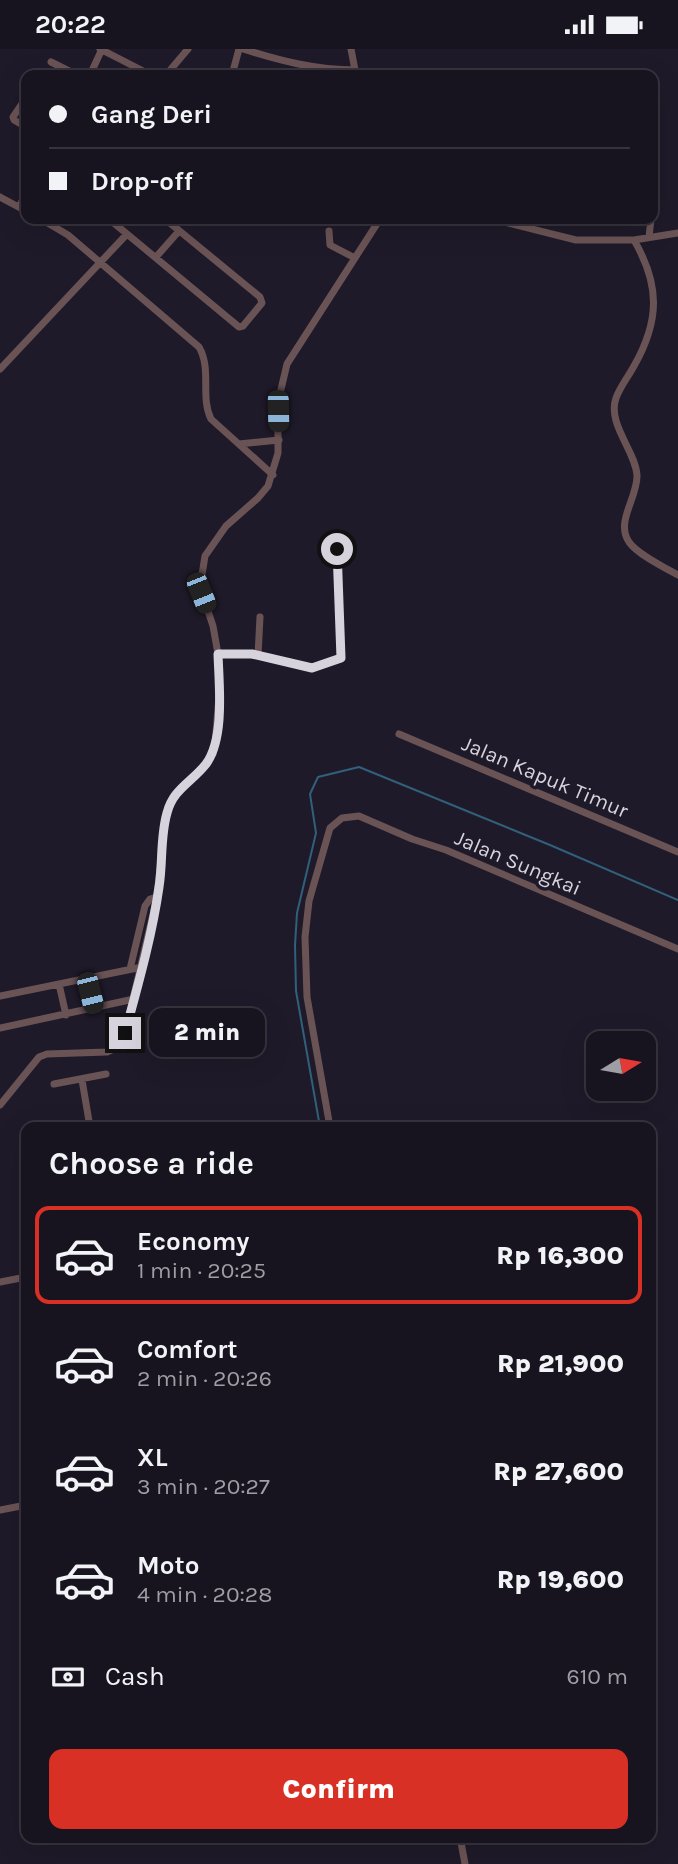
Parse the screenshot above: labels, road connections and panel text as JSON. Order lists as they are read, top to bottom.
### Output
{
  "streets": {
    "street": ["Jalan Kapuk Timur", "Jalan Sungkai"]
  },
  "north": "right",
  "page": {
    "status": "20:22",
    "banner": ["Gang Deri", "Drop-off"],
    "bubble": "2 min",
    "heading": "Choose a ride",
    "list": [
      {
        "name": "Economy",
        "note": "1 min · 20:25",
        "value": "Rp 16,300"
      },
      {
        "name": "Comfort",
        "note": "2 min · 20:26",
        "value": "Rp 21,900"
      },
      {
        "name": "XL",
        "note": "3 min · 20:27",
        "value": "Rp 27,600"
      },
      {
        "name": "Moto",
        "note": "4 min · 20:28",
        "value": "Rp 19,600"
      }
    ],
    "pay": ["Cash", "610 m"],
    "buttons": "Confirm"
  }
}
